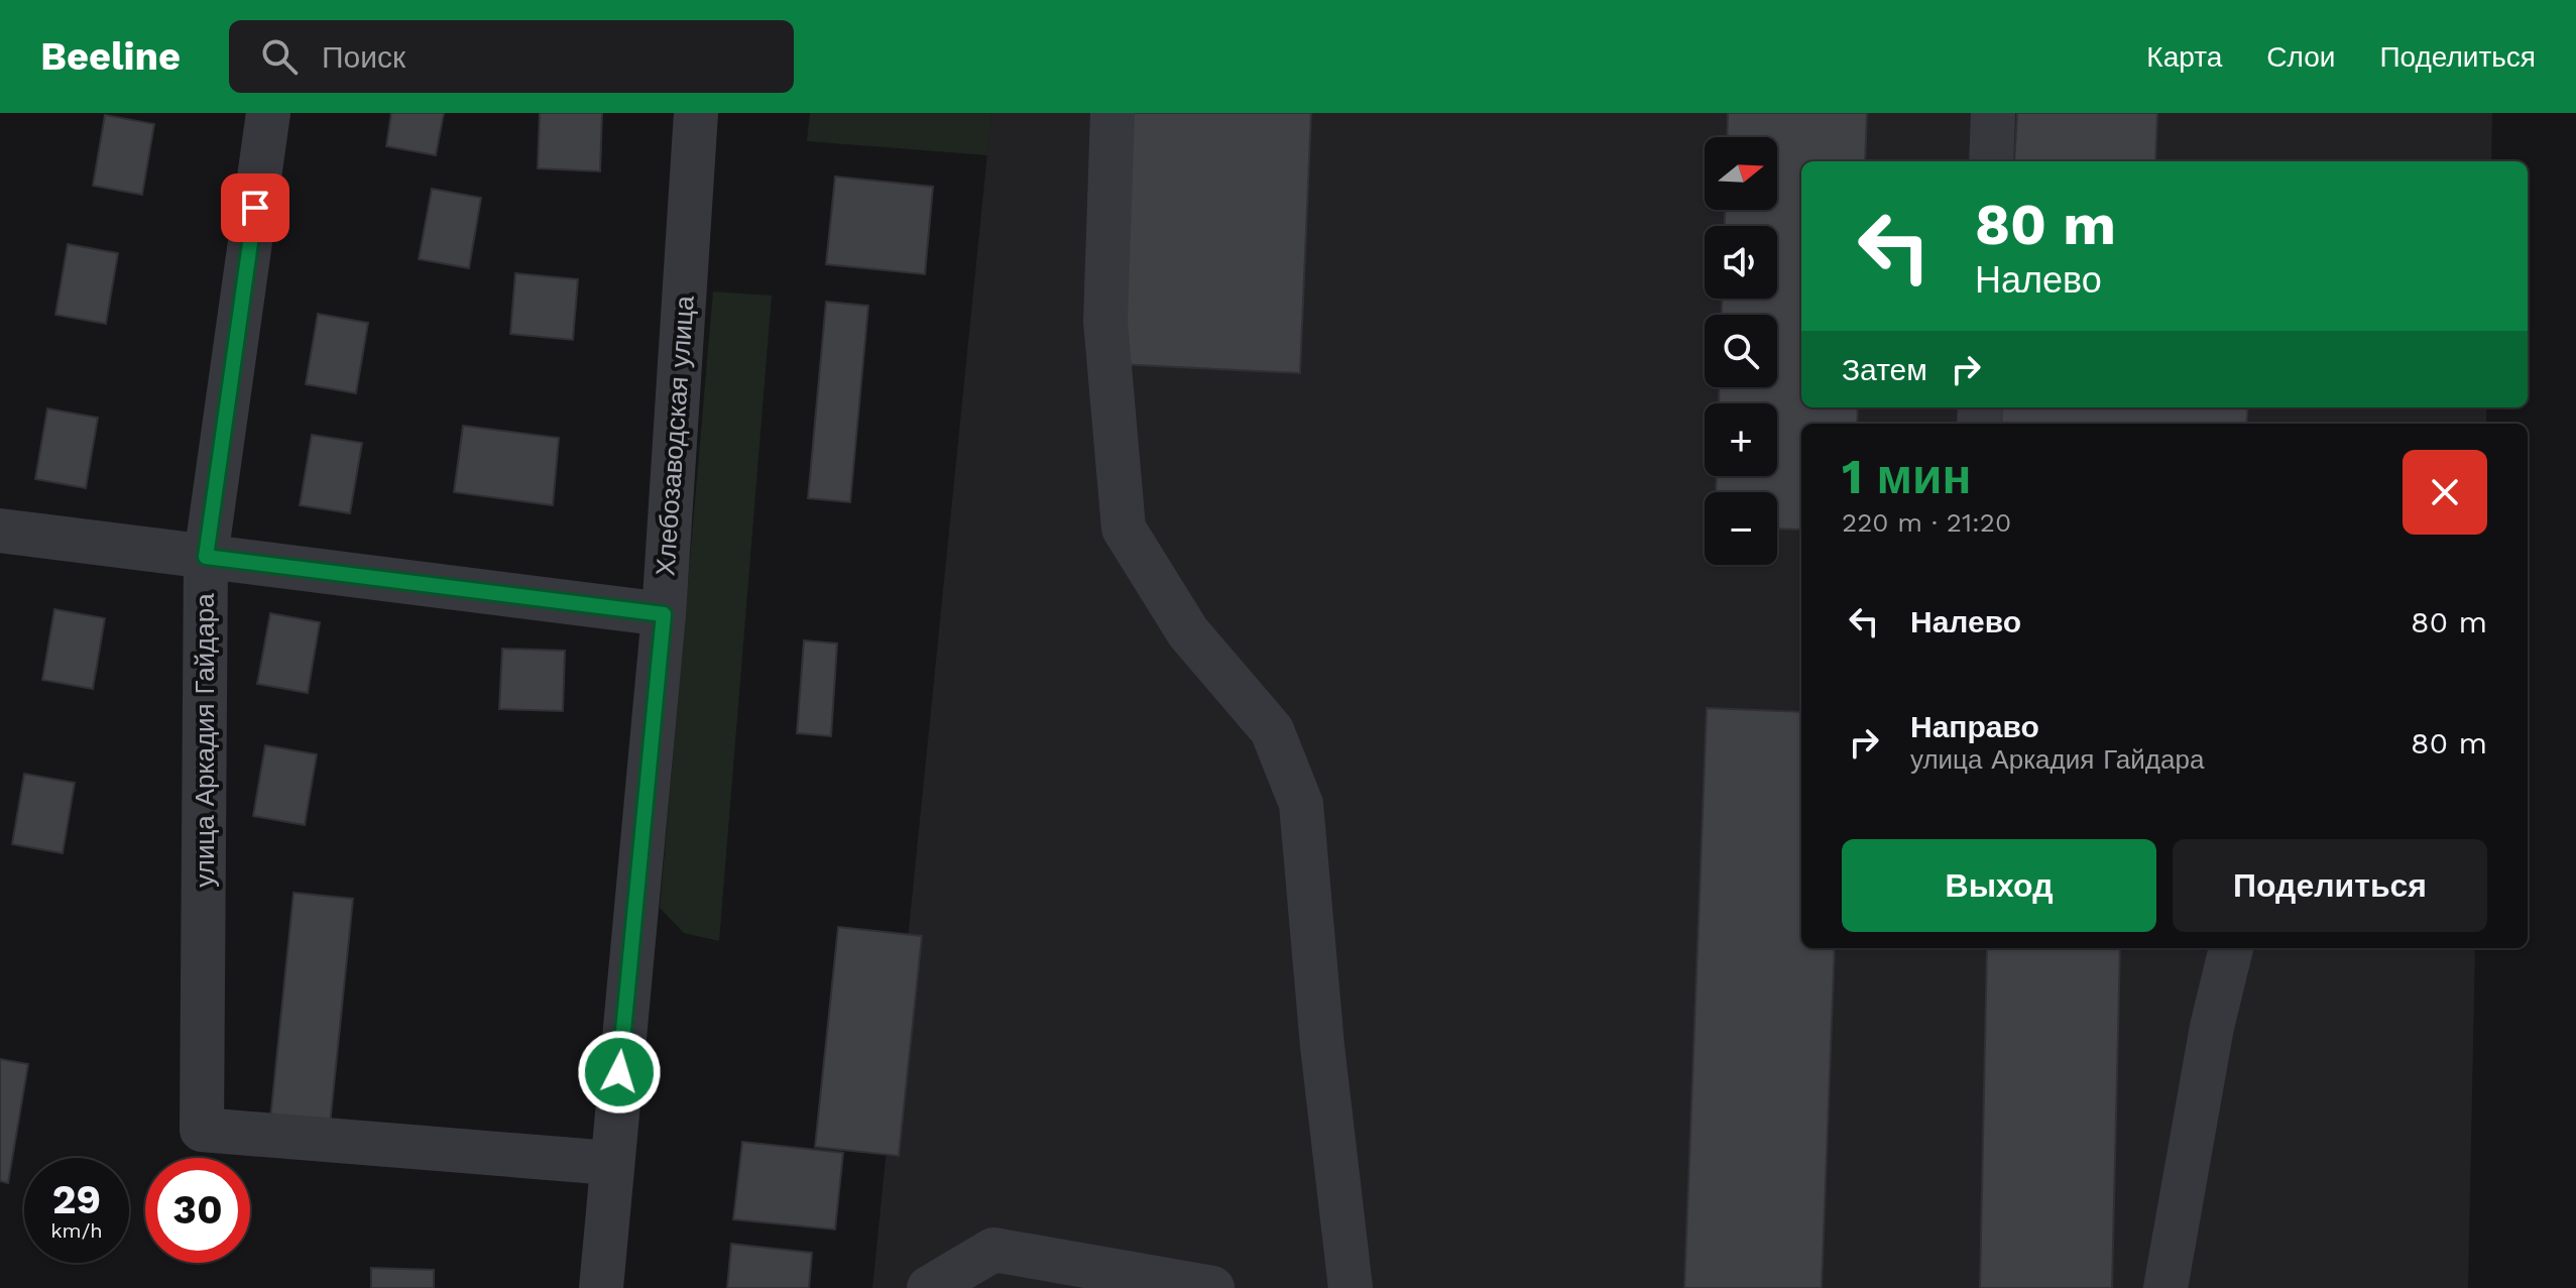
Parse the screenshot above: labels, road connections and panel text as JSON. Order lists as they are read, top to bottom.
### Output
{
  "streets": {
    "street": ["Хлебозаводская улица", "улица Аркадия Гайдара"]
  },
  "crossings": [
    ["Хлебозаводская улица", "улица Аркадия Гайдара"]
  ],
  "north": "right",
  "page": {
    "header": "Beeline",
    "search": "Поиск",
    "nav": ["Карта", "Слои", "Поделиться"],
    "map_buttons": ["+", "−"],
    "turn": ["80 m", "Налево"],
    "then": "Затем",
    "heading": ["1 мин", "220 m · 21:20"],
    "list": [
      {
        "name": "Налево",
        "value": "80 m"
      },
      {
        "name": "Направо",
        "note": "улица Аркадия Гайдара",
        "value": "80 m"
      }
    ],
    "buttons": ["Выход", "Поделиться"],
    "speed": "29 km/h",
    "limit": "30"
  }
}
